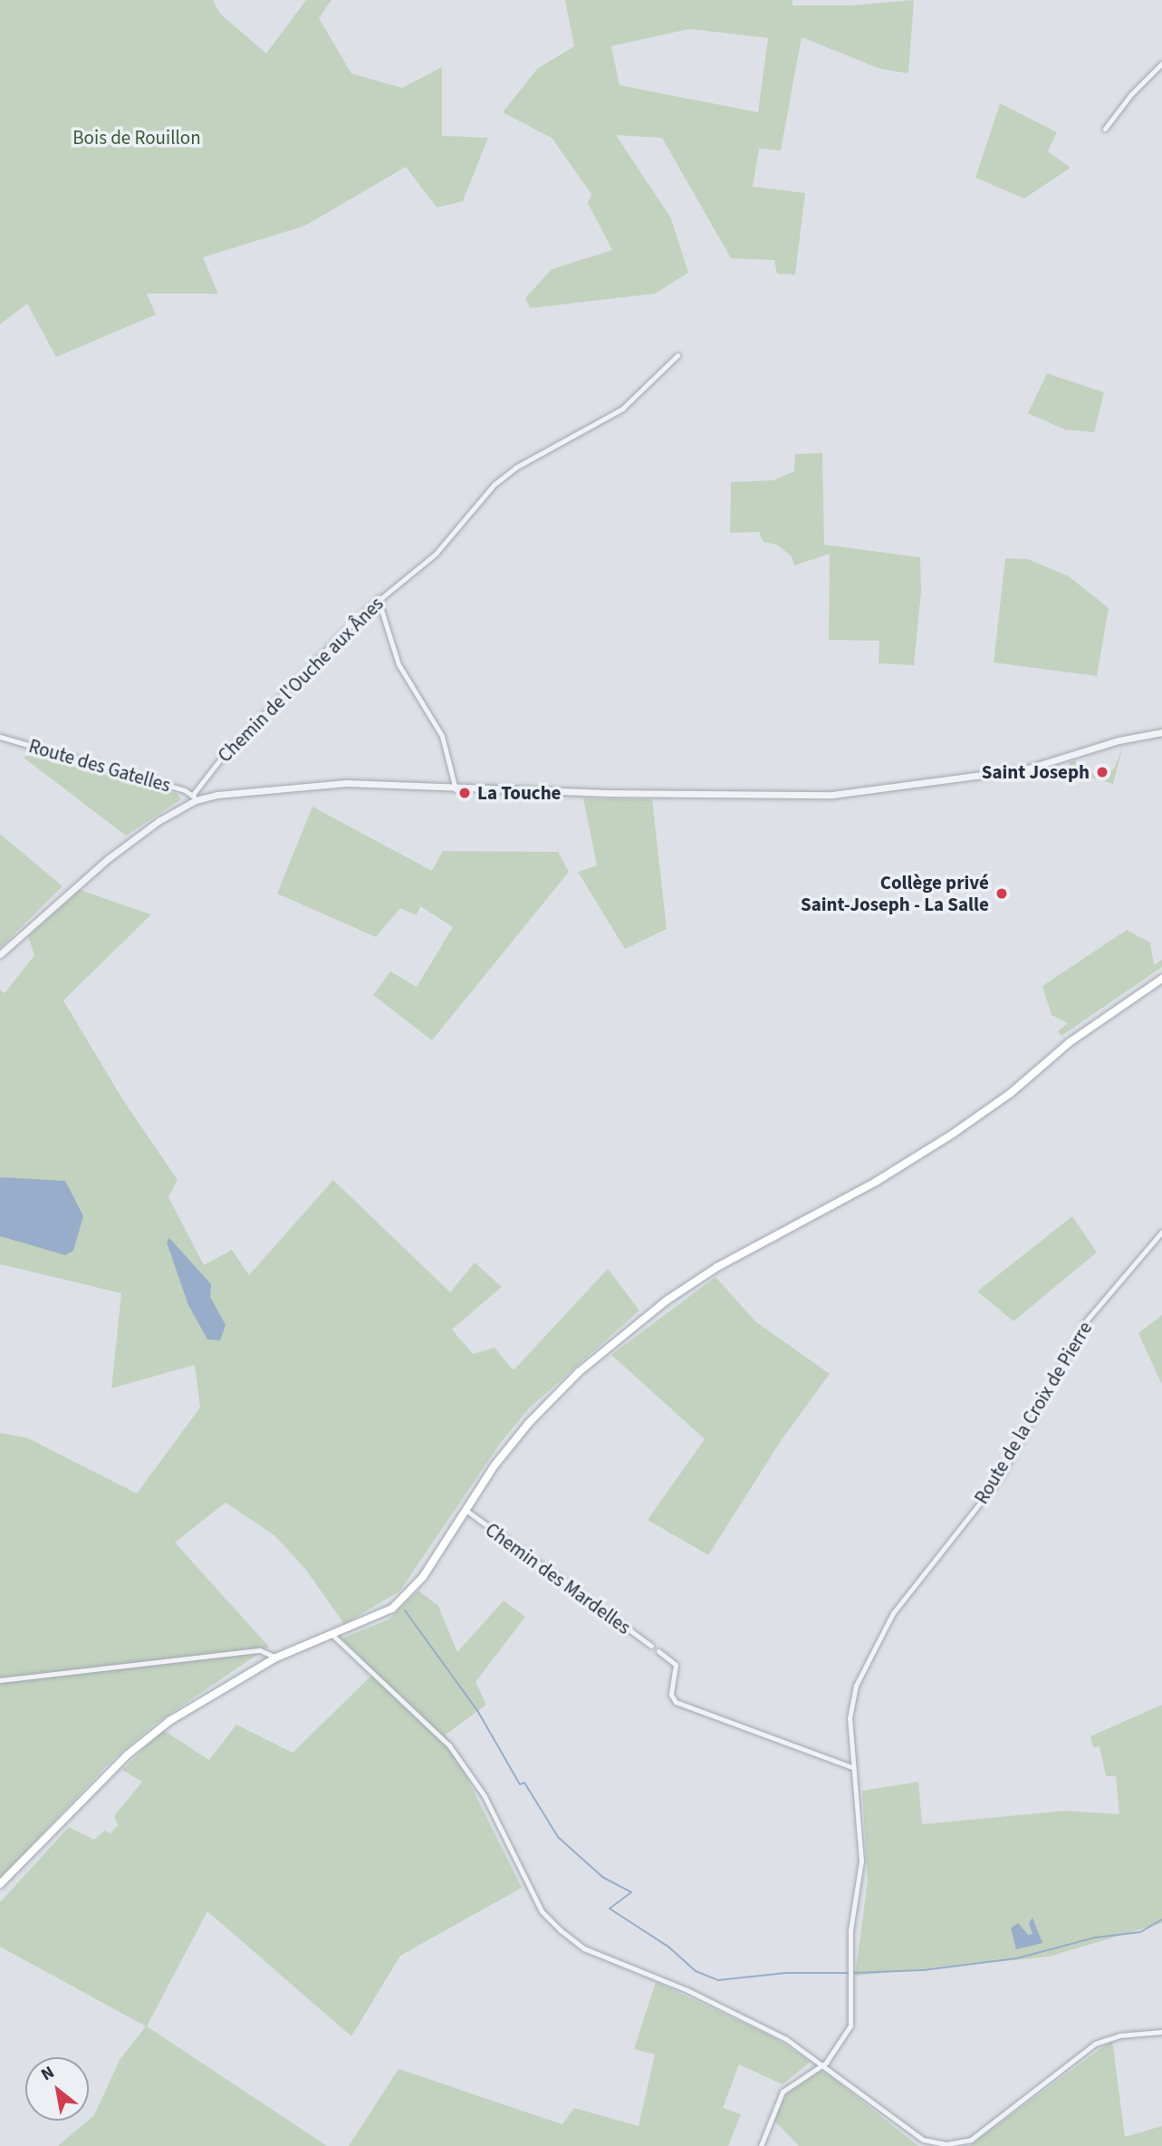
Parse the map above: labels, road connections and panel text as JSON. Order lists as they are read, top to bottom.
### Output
{
  "streets": {
    "street": [
      "Chemin de l'Ouche aux Ânes",
      "Route des Gatelles",
      "Route de la Croix de Pierre",
      "Chemin des Mardelles"
    ]
  },
  "crossings": [
    ["Chemin de l'Ouche aux Ânes", "Route des Gatelles"]
  ],
  "parks": ["Bois de Rouillon"],
  "places": ["Saint Joseph", "La Touche", "Collège privé Saint-Joseph - La Salle"],
  "north": "top left"
}
